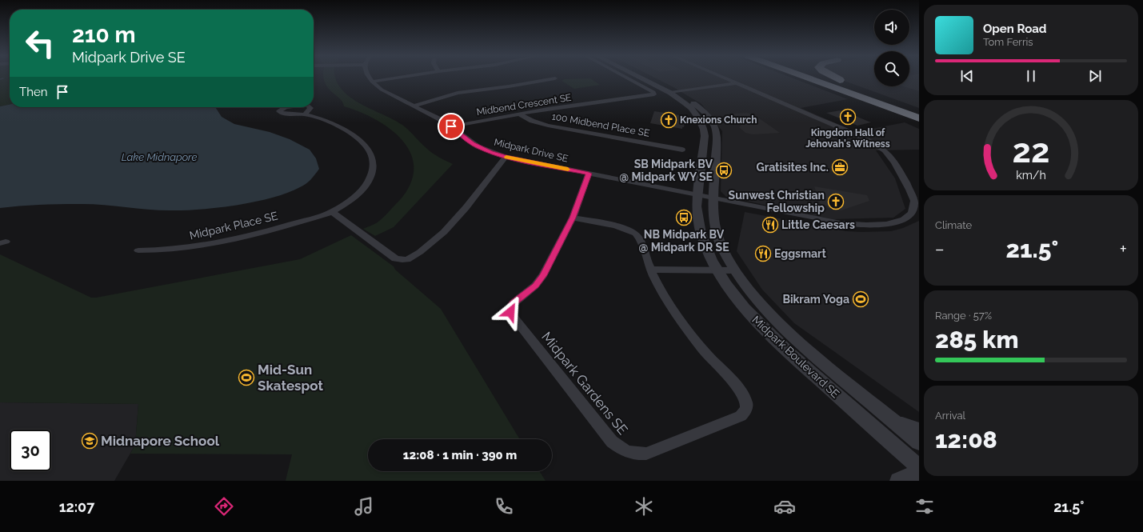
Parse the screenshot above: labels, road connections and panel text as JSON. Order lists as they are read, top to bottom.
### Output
{
  "streets": {
    "street": [
      "Midbend Crescent SE",
      "100 Midbend Place SE",
      "Midpark Drive SE",
      "Midpark Place SE",
      "Midpark Boulevard SE",
      "Midpark Gardens SE"
    ]
  },
  "crossings": [
    ["Midbend Crescent SE", "100 Midbend Place SE"],
    ["Midbend Crescent SE", "Midpark Drive SE"],
    ["Midpark Drive SE", "Midpark Boulevard SE"],
    ["Midpark Drive SE", "Midpark Gardens SE"]
  ],
  "water": ["Lake Midnapore"],
  "places": {
    "church": ["Kingdom Hall of Jehovah's Witness", "Knexions Church", "Sunwest Christian Fellowship"],
    "office": ["Gratisites Inc."],
    "bus stop": ["SB Midpark BV @ Midpark WY SE", "NB Midpark BV @ Midpark DR SE"],
    "restaurant": ["Little Caesars", "Eggsmart"],
    "sports": ["Bikram Yoga", "Mid-Sun Skatespot"],
    "school or university": ["Midnapore School"]
  },
  "page": {
    "turn": ["210 m", "Midpark Drive SE"],
    "song": ["Open Road", "Tom Ferris"],
    "then": "Then",
    "tile": [
      "Climate",
      ["Range · 57%", "285 km"],
      ["Arrival", "12:08"]
    ],
    "heat": ["−", "21.5°", "+"],
    "limit": "30",
    "trip": "12:08 · 1 min · 390 m",
    "tabs": ["12:07", "21.5°"],
    "gauge": ["22", "km/h"]
  }
}
